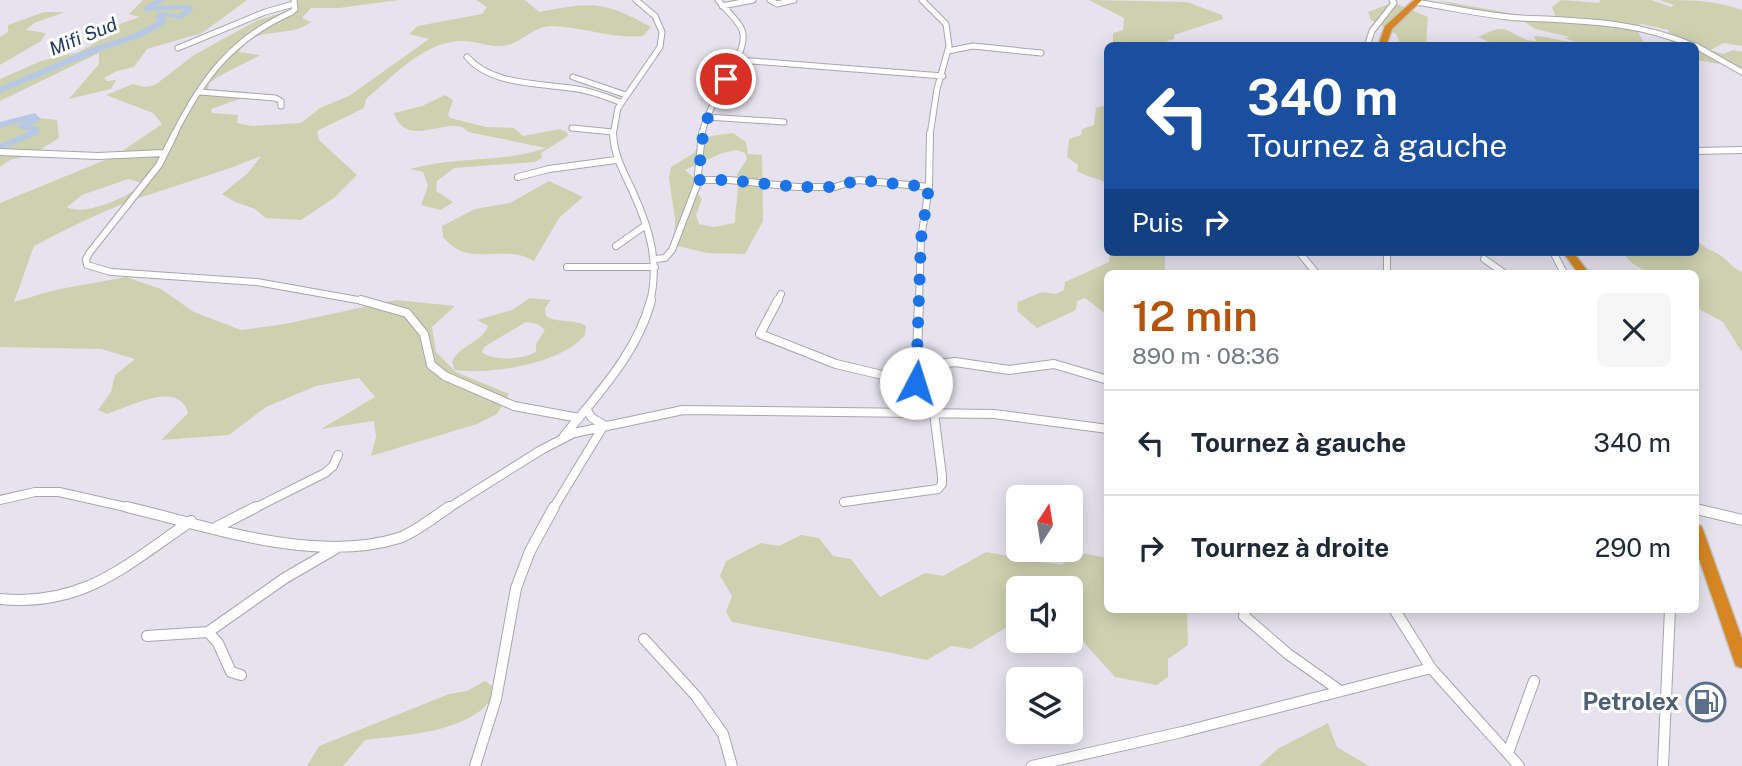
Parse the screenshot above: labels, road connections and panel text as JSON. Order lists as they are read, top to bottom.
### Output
{
  "water": ["Mifi Sud"],
  "places": {
    "fuel station": ["Petrolex"]
  },
  "north": "top",
  "page": {
    "turn": ["340 m", "Tournez à gauche"],
    "then": "Puis",
    "heading": ["12 min", "890 m · 08:36"],
    "list": [
      {
        "name": "Tournez à gauche",
        "value": "340 m"
      },
      {
        "name": "Tournez à droite",
        "value": "290 m"
      }
    ]
  }
}
